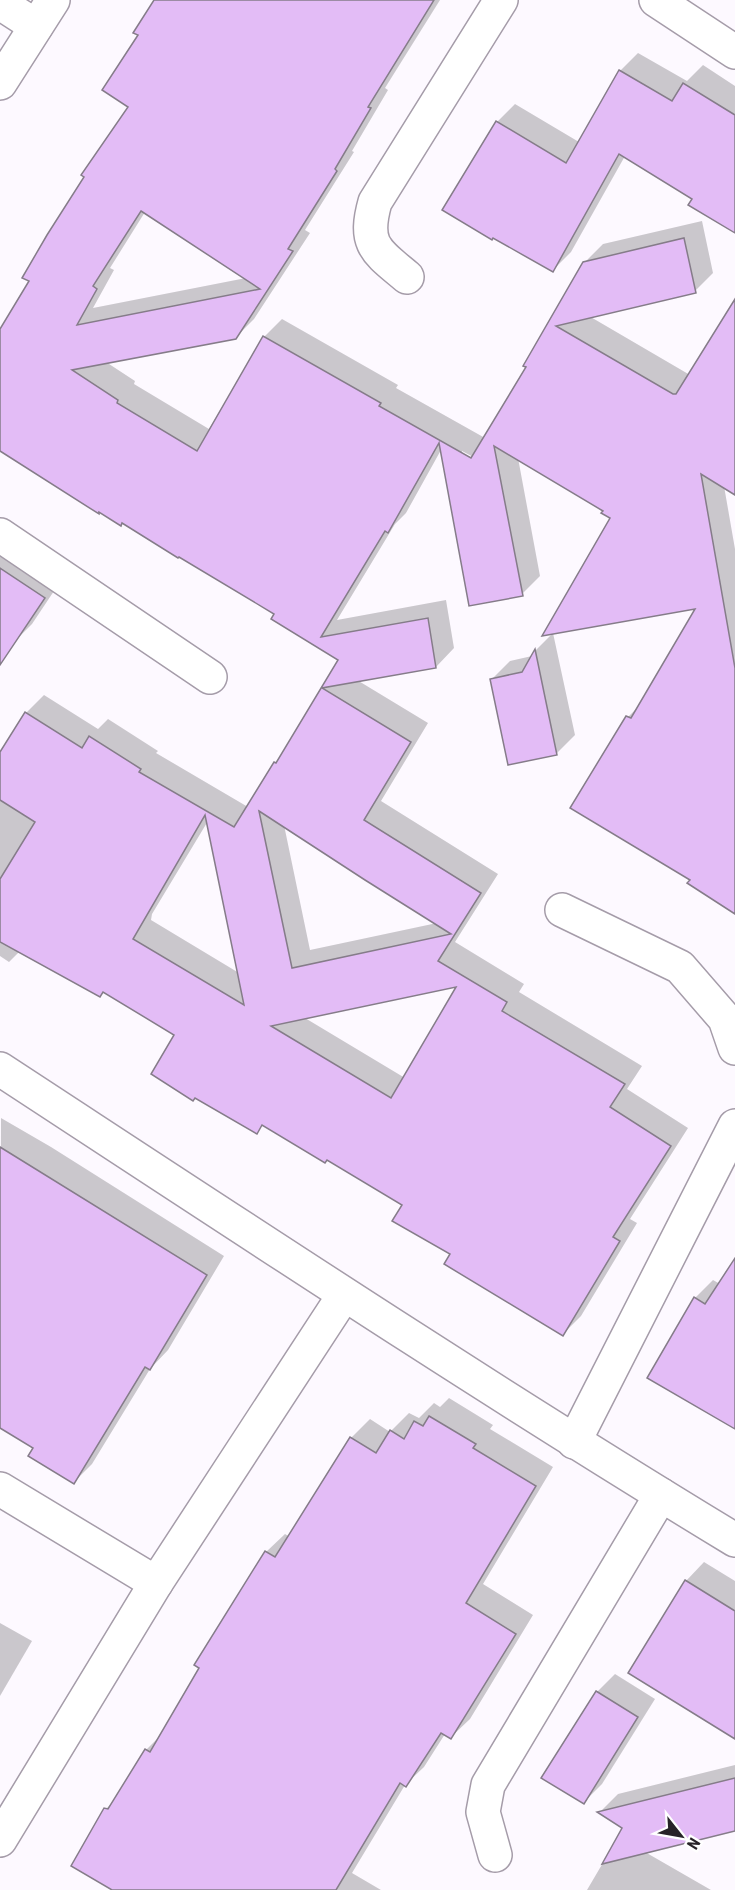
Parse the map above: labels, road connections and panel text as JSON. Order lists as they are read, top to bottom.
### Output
{
  "north": "bottom right"
}
